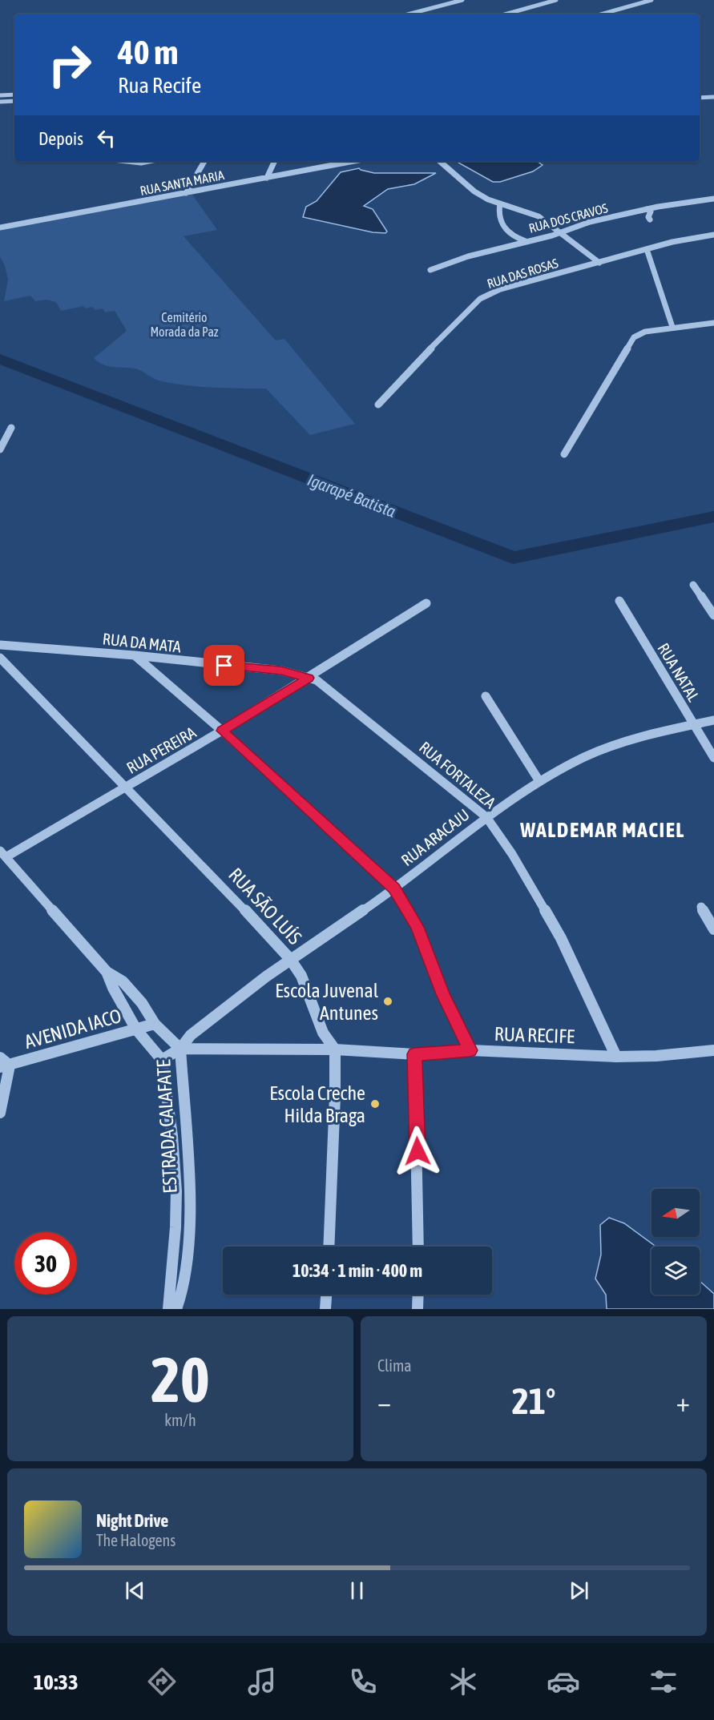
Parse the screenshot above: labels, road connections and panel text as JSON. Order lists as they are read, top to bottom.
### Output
{
  "streets": {
    "street": [
      "RUA SANTA MARIA",
      "RUA DOS CRAVOS",
      "RUA DAS ROSAS",
      "RUA DA MATA",
      "RUA NATAL",
      "RUA PEREIRA",
      "RUA FORTALEZA",
      "RUA ARACAJU",
      "RUA SÃO LUÍS",
      "AVENIDA IACO",
      "RUA RECIFE",
      "ESTRADA CALAFATE"
    ]
  },
  "crossings": [
    ["RUA DA MATA", "RUA PEREIRA"],
    ["RUA DA MATA", "RUA FORTALEZA"],
    ["RUA NATAL", "RUA ARACAJU"],
    ["RUA PEREIRA", "RUA FORTALEZA"],
    ["RUA PEREIRA", "RUA SÃO LUÍS"],
    ["RUA PEREIRA", "ESTRADA CALAFATE"],
    ["RUA FORTALEZA", "RUA ARACAJU"],
    ["RUA FORTALEZA", "RUA RECIFE"],
    ["RUA ARACAJU", "RUA SÃO LUÍS"],
    ["RUA ARACAJU", "RUA RECIFE"],
    ["RUA ARACAJU", "ESTRADA CALAFATE"],
    ["RUA SÃO LUÍS", "RUA RECIFE"],
    ["AVENIDA IACO", "ESTRADA CALAFATE"],
    ["RUA RECIFE", "ESTRADA CALAFATE"]
  ],
  "districts": ["WALDEMAR MACIEL"],
  "water": ["Igarapé Batista"],
  "parks": ["Cemitério Morada da Paz"],
  "places": ["Escola Juvenal Antunes", "Escola Creche Hilda Braga"],
  "north": "left",
  "page": {
    "turn": ["40 m", "Rua Recife"],
    "then": "Depois",
    "limit": "30",
    "trip": "10:34 · 1 min · 400 m",
    "tile": [
      ["20", "km/h"],
      "Clima"
    ],
    "heat": ["−", "21°", "+"],
    "song": ["Night Drive", "The Halogens"],
    "tabs": "10:33"
  }
}
